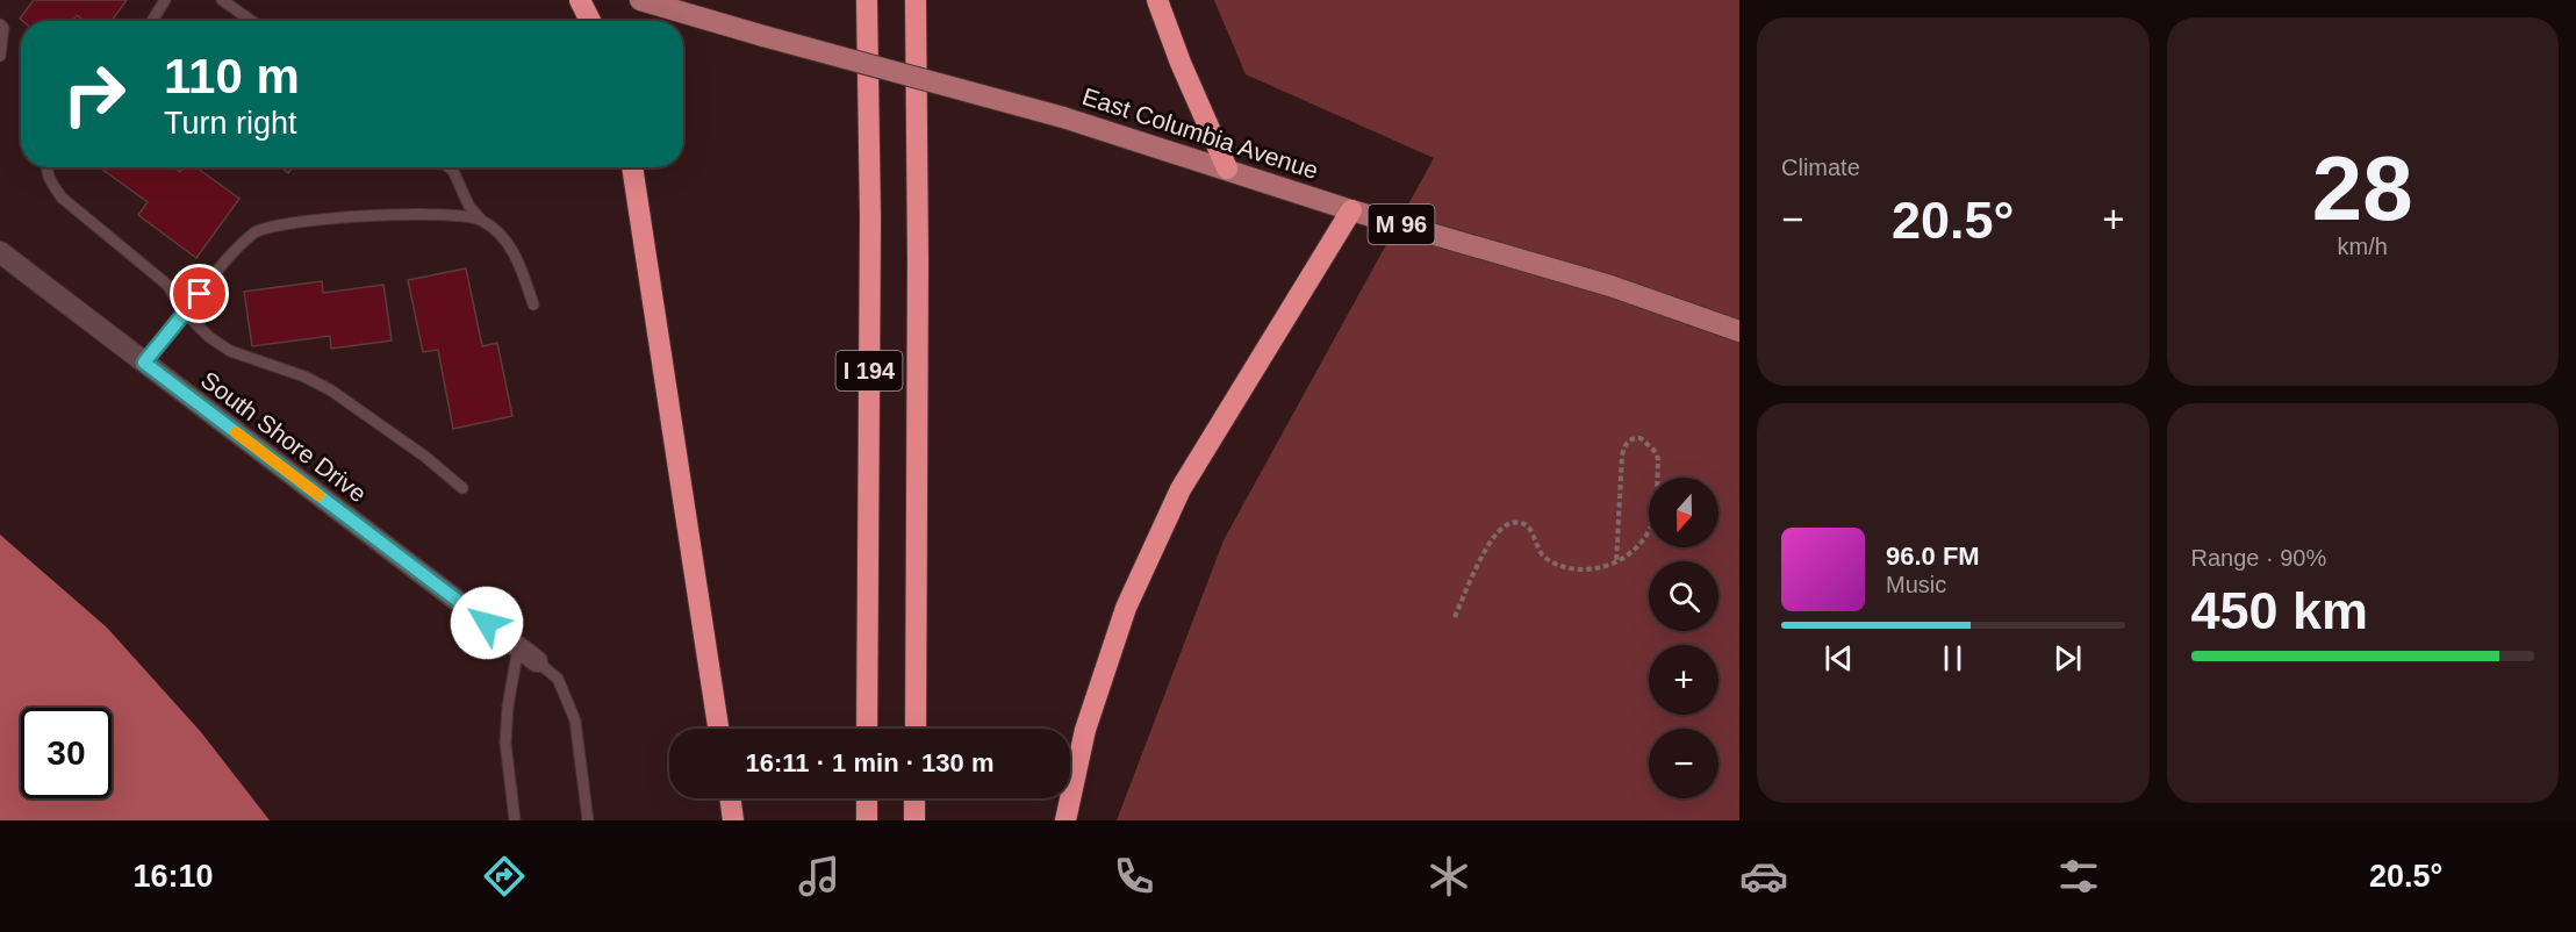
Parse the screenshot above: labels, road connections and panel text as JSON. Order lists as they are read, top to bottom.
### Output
{
  "streets": {
    "highway": ["I 194"],
    "main road": ["East Columbia Avenue", "M 96"],
    "street": ["South Shore Drive"]
  },
  "north": "bottom",
  "page": {
    "tile": [
      "Climate",
      ["28", "km/h"],
      ["Range · 90%", "450 km"]
    ],
    "turn": ["110 m", "Turn right"],
    "heat": ["−", "20.5°", "+"],
    "map_buttons": ["+", "−"],
    "song": ["96.0 FM", "Music"],
    "limit": "30",
    "trip": "16:11 · 1 min · 130 m",
    "tabs": ["16:10", "20.5°"]
  }
}
